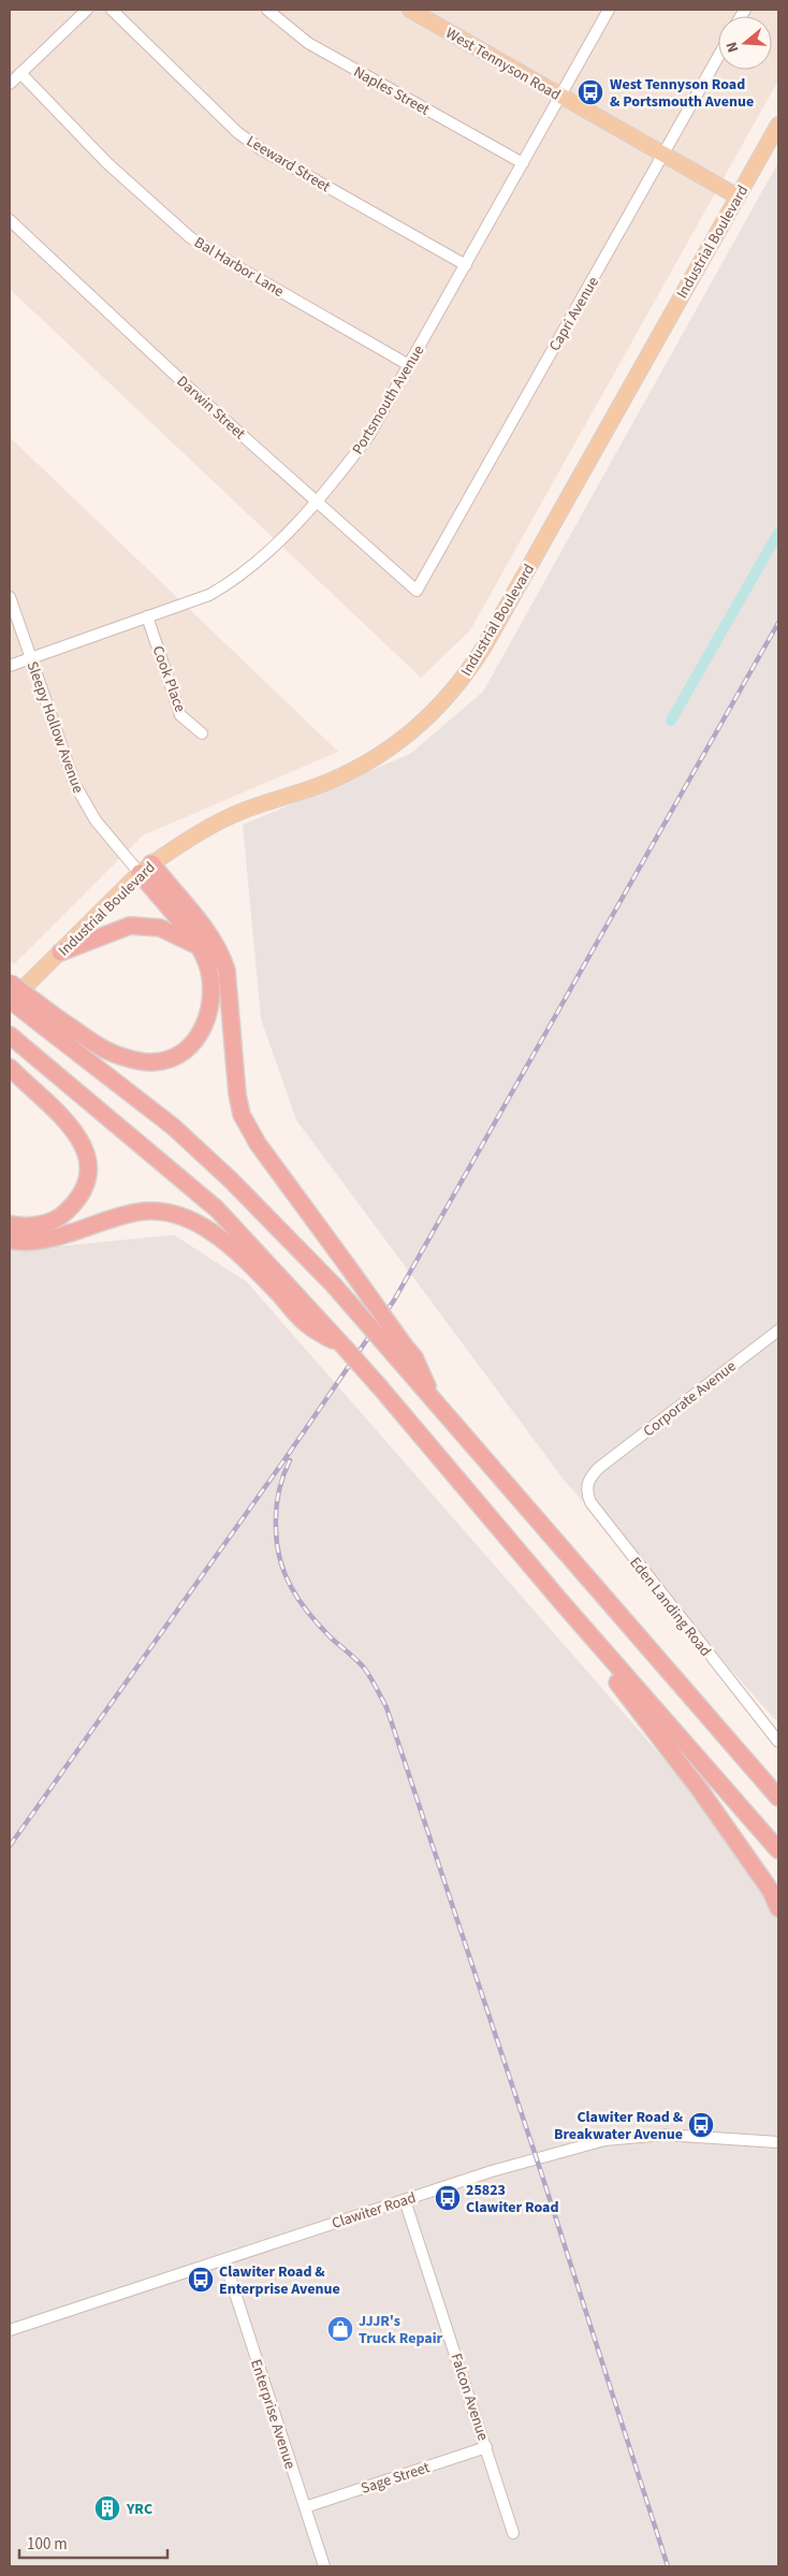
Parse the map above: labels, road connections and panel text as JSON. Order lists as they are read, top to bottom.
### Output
{
  "streets": {
    "main road": ["West Tennyson Road", "Industrial Boulevard"],
    "street": [
      "Naples Street",
      "Leeward Street",
      "Bal Harbor Lane",
      "Capri Avenue",
      "Portsmouth Avenue",
      "Darwin Street",
      "Cook Place",
      "Sleepy Hollow Avenue",
      "Corporate Avenue",
      "Eden Landing Road",
      "Clawiter Road",
      "Falcon Avenue",
      "Enterprise Avenue",
      "Sage Street"
    ]
  },
  "crossings": [
    ["West Tennyson Road", "Industrial Boulevard"],
    ["West Tennyson Road", "Capri Avenue"],
    ["West Tennyson Road", "Portsmouth Avenue"],
    ["Naples Street", "Portsmouth Avenue"],
    ["Leeward Street", "Portsmouth Avenue"],
    ["Industrial Boulevard", "Sleepy Hollow Avenue"],
    ["Bal Harbor Lane", "Portsmouth Avenue"],
    ["Capri Avenue", "Darwin Street"],
    ["Portsmouth Avenue", "Darwin Street"],
    ["Portsmouth Avenue", "Cook Place"],
    ["Portsmouth Avenue", "Sleepy Hollow Avenue"],
    ["Corporate Avenue", "Eden Landing Road"],
    ["Clawiter Road", "Falcon Avenue"],
    ["Clawiter Road", "Enterprise Avenue"],
    ["Falcon Avenue", "Sage Street"],
    ["Enterprise Avenue", "Sage Street"]
  ],
  "places": {
    "bus stop": [
      "West Tennyson Road & Portsmouth Avenue",
      "Clawiter Road & Breakwater Avenue",
      "25823 Clawiter Road",
      "Clawiter Road & Enterprise Avenue"
    ],
    "shop": ["JJJR's Truck Repair"],
    "building": ["YRC"]
  },
  "scale_bar": "100 m",
  "north": "left"
}
